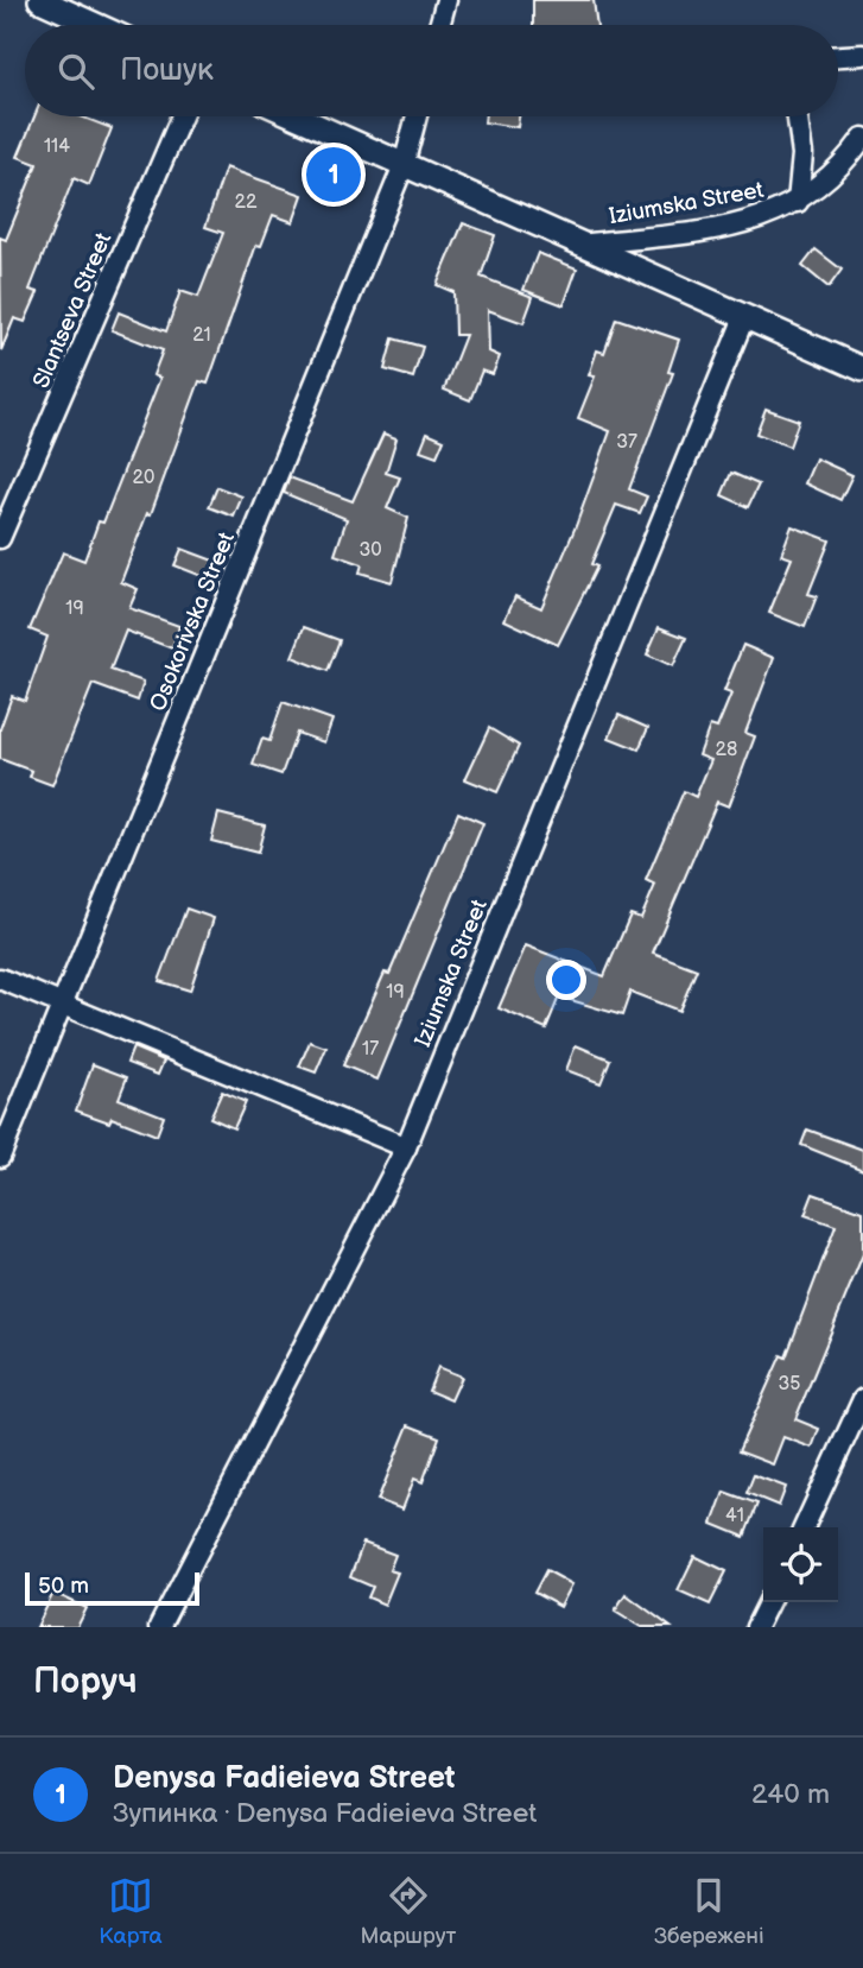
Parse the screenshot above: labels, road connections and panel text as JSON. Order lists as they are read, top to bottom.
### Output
{
  "streets": {
    "street": ["Iziumska Street", "Slantseva Street", "Osokorivska Street"]
  },
  "house_numbers": [
    "114",
    "22",
    "21",
    "37",
    "20",
    "30",
    "19",
    "28",
    "19",
    "17",
    "35",
    "41"
  ],
  "scale_bar": "50 m",
  "page": {
    "search": "Пошук",
    "pins": "1",
    "scale": "50 m",
    "heading": "Поруч",
    "list": [
      {
        "mark": "1",
        "name": "Denysa Fadieieva Street",
        "note": "Зупинка · Denysa Fadieieva Street",
        "value": "240 m"
      }
    ],
    "nav": ["Карта", "Маршрут", "Збережені"]
  }
}
